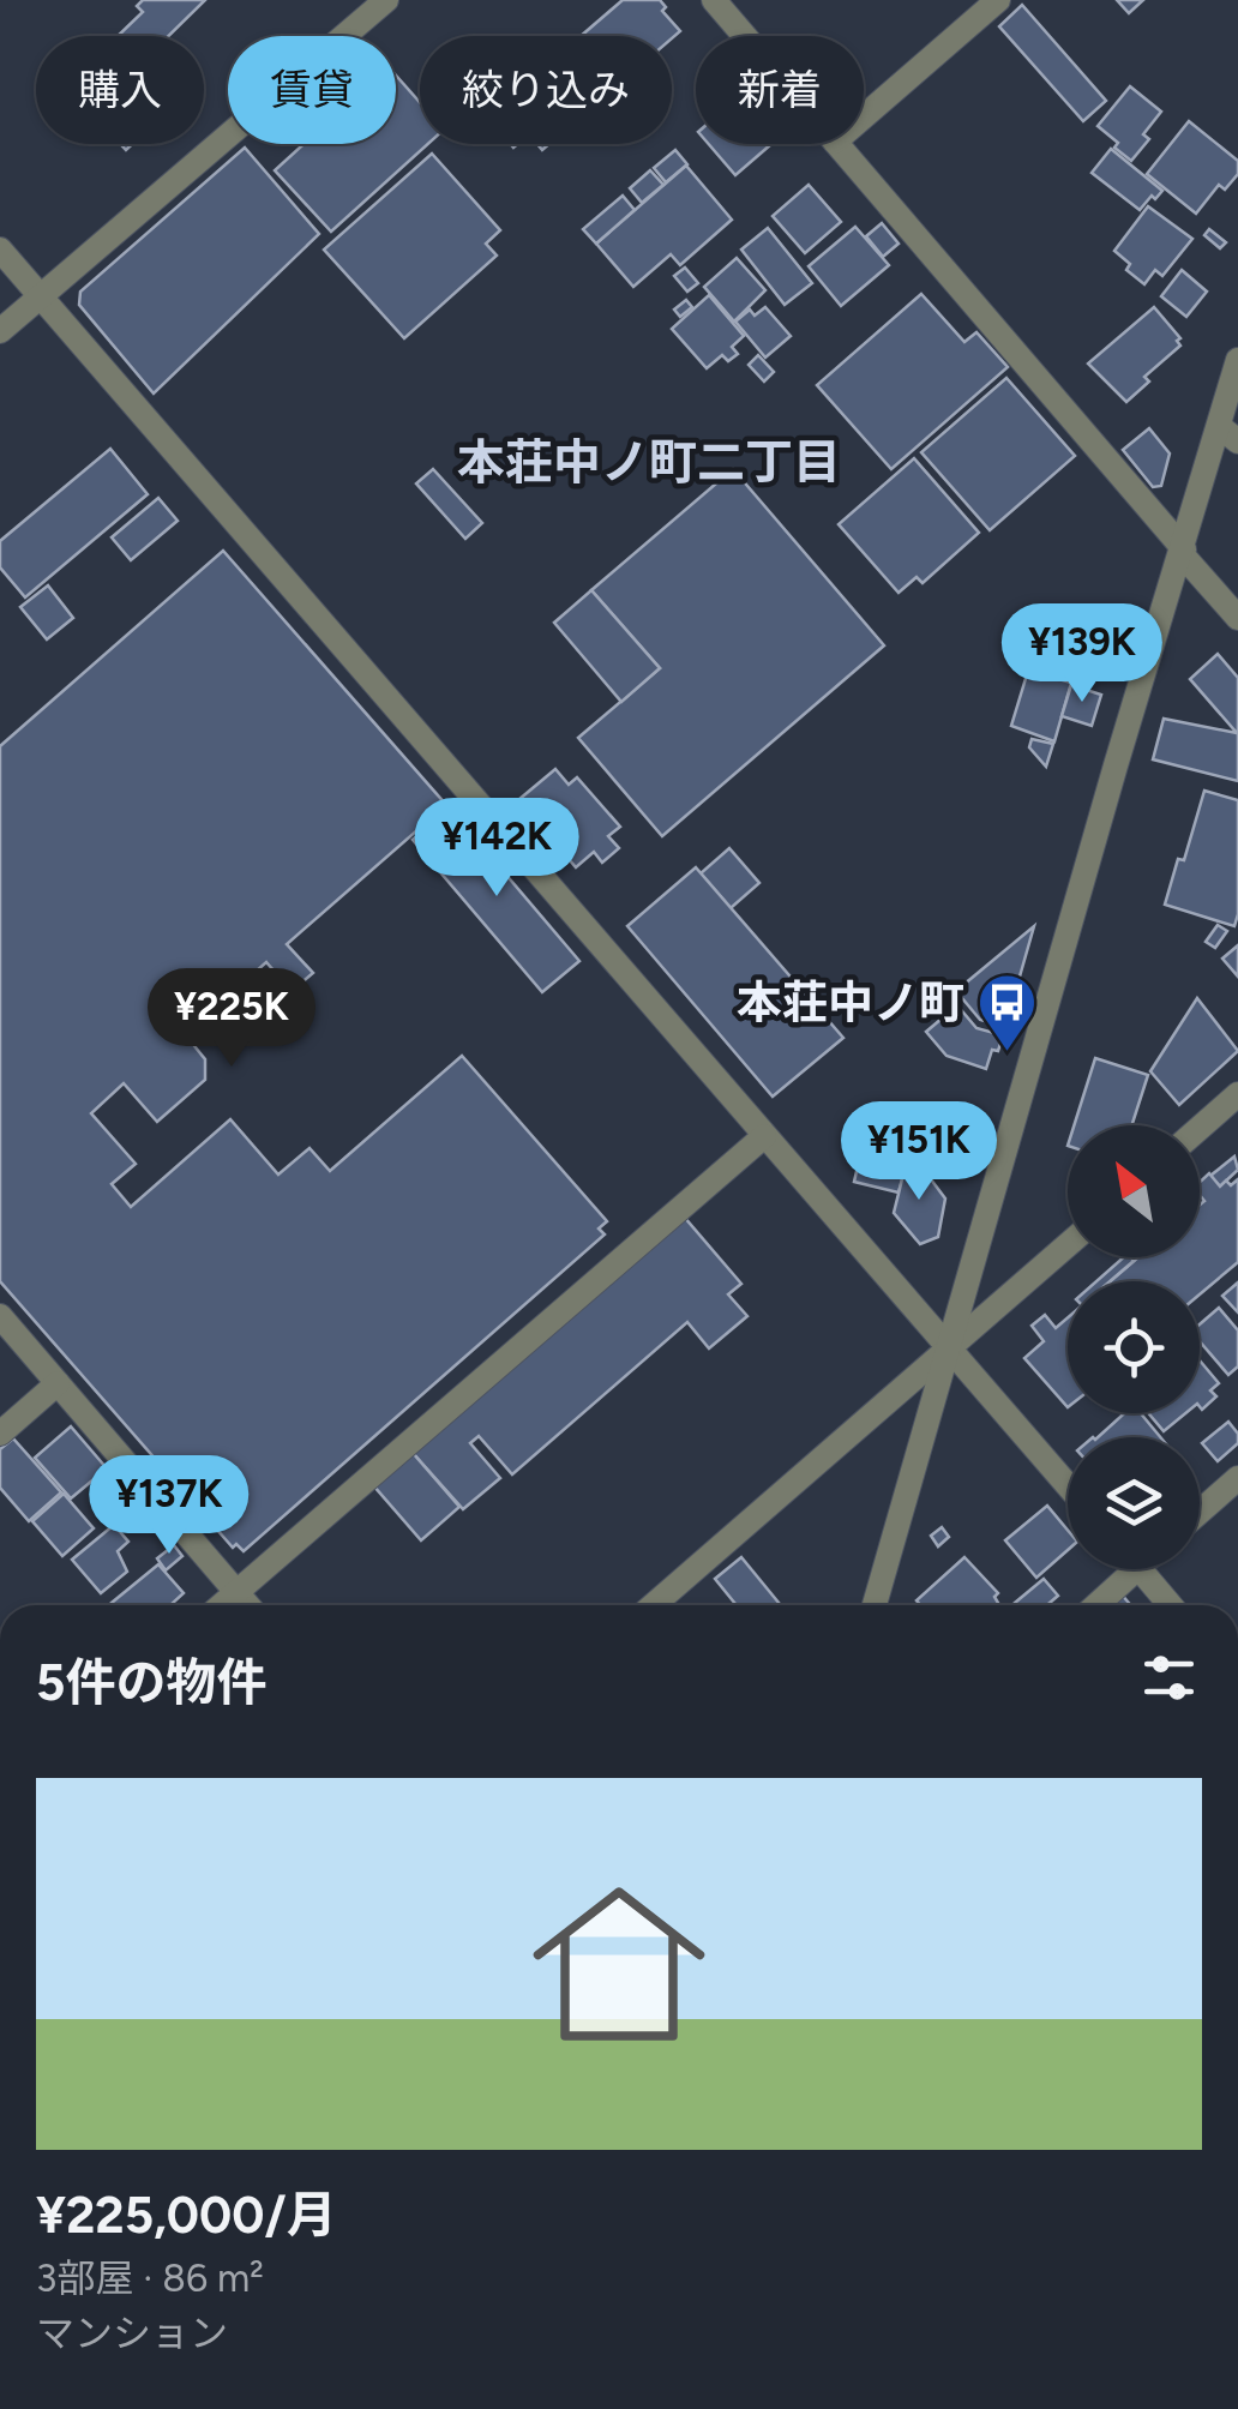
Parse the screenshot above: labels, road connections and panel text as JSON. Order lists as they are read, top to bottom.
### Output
{
  "districts": ["本荘中ノ町二丁目"],
  "places": {
    "bus stop": ["本荘中ノ町"]
  },
  "north": "top left",
  "page": {
    "chip": [
      "購入",
      "賃貸",
      "絞り込み",
      "新着"
    ],
    "price": [
      "¥139K",
      "¥142K",
      "¥225K",
      "¥151K",
      "¥137K"
    ],
    "heading": "5件の物件",
    "list": [
      {
        "name": "¥225,000/月",
        "note": "3部屋 · 86 m² · マンション"
      }
    ]
  }
}
